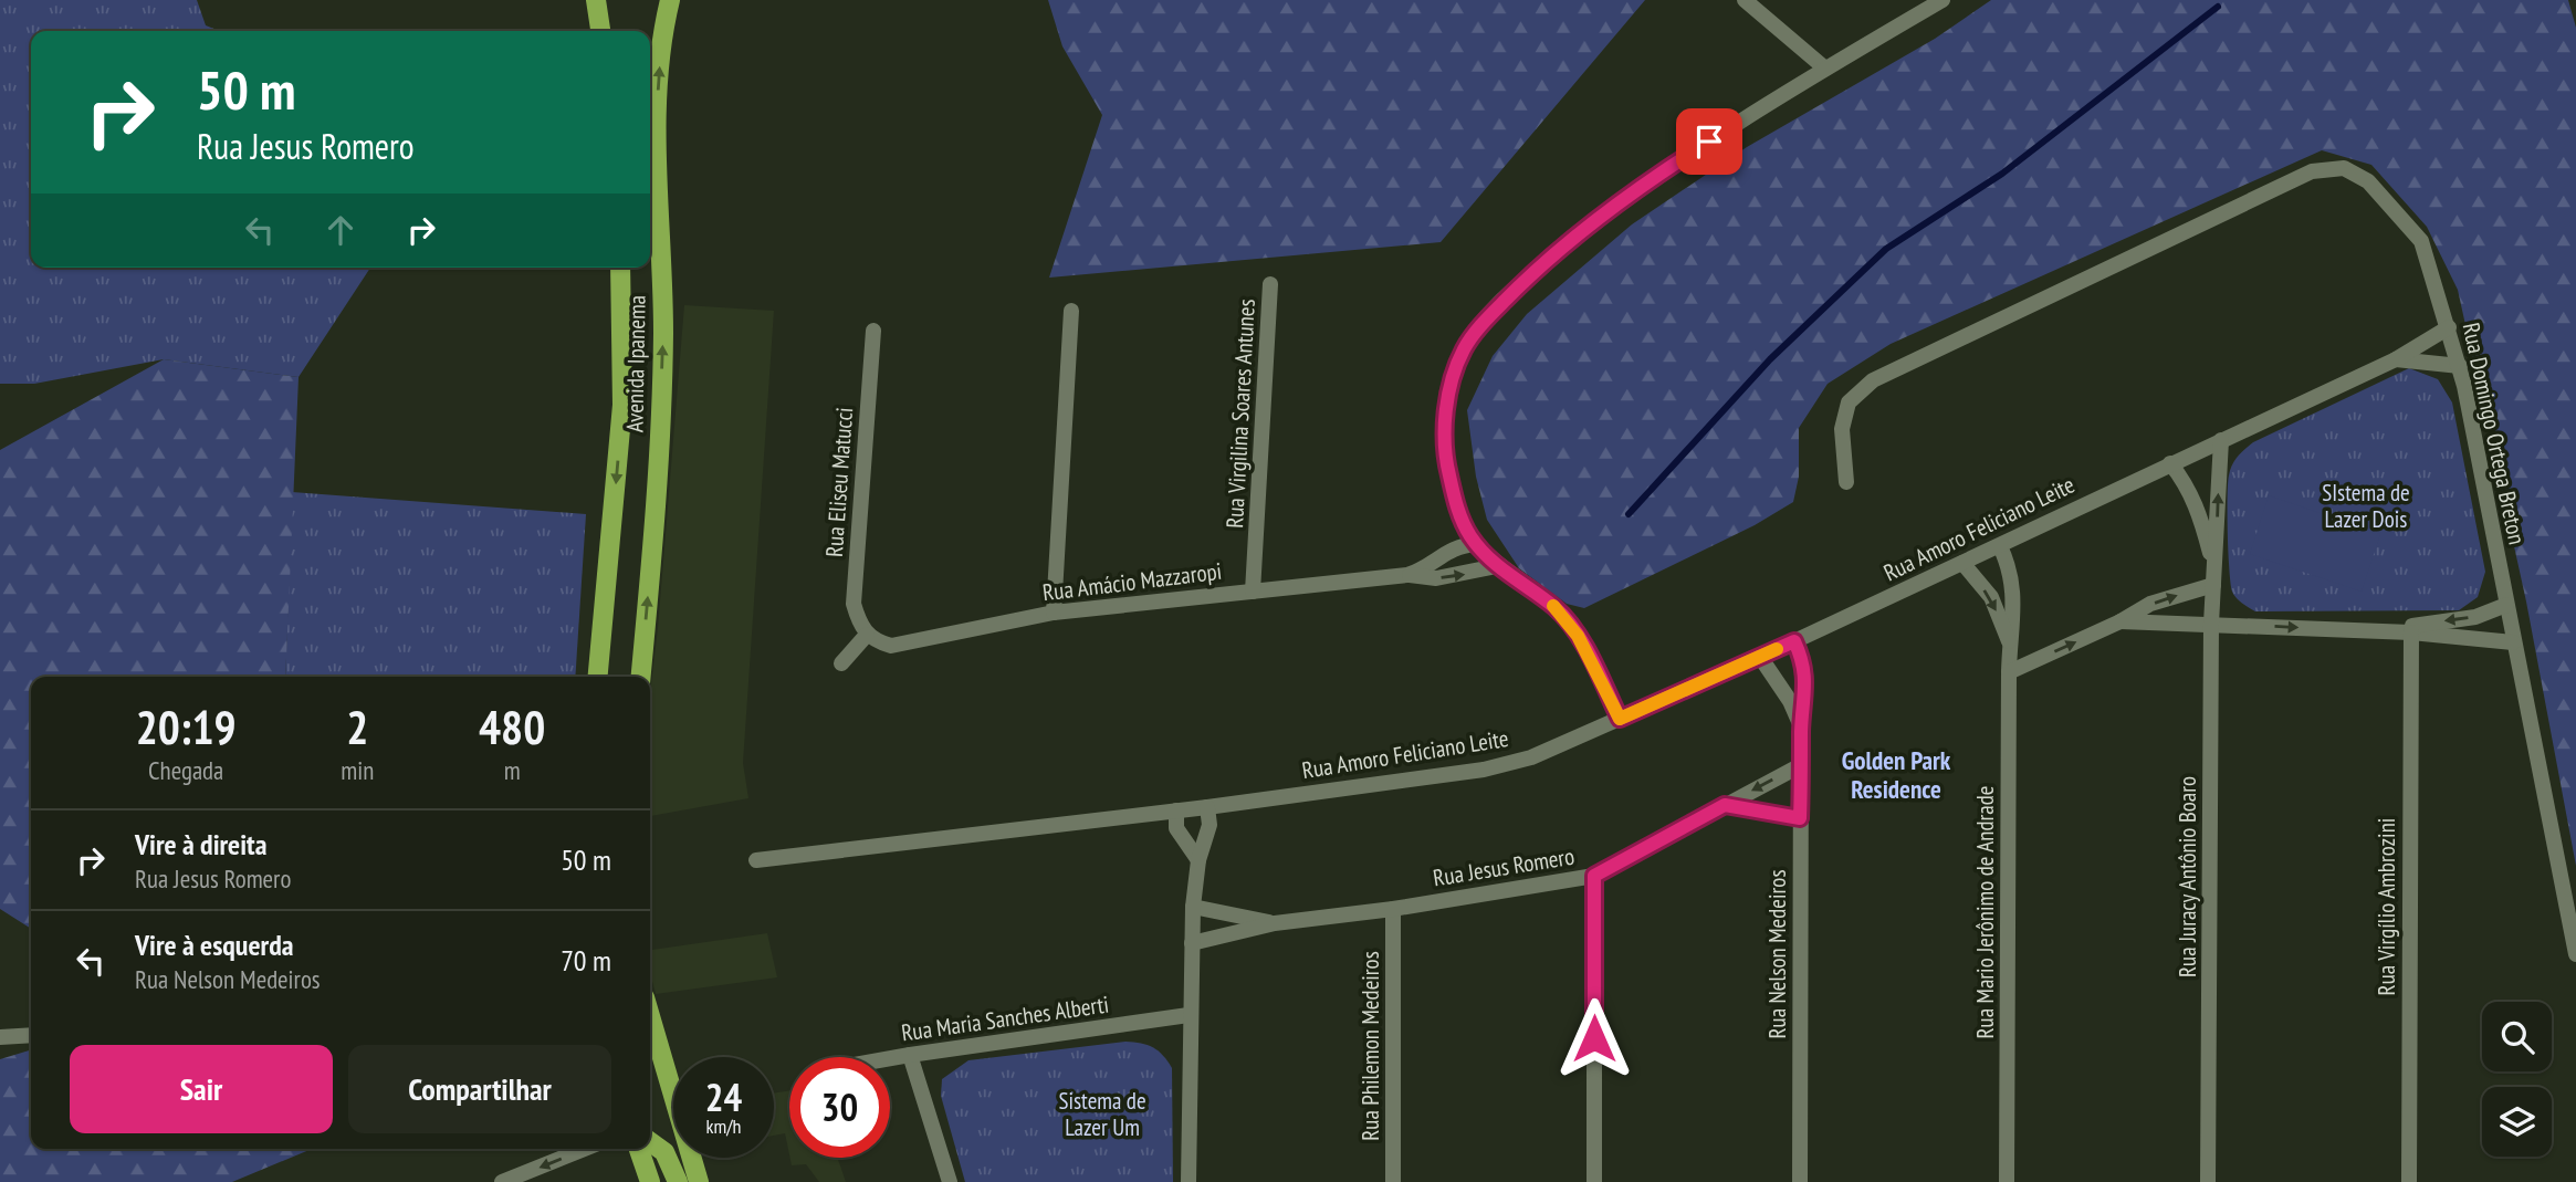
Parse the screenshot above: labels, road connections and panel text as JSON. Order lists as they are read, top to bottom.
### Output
{
  "streets": {
    "main road": ["Avenida Ipanema"],
    "street": [
      "Rua Virgilina Soares Antunes",
      "Rua Domingo Ortega Breton",
      "Rua Eliseu Matucci",
      "Rua Amoro Feliciano Leite",
      "Rua Amácio Mazzaropi",
      "Rua Jesus Romero",
      "Rua Juracy Antônio Boaro",
      "Rua Virgílio Ambrozini",
      "Rua Mario Jerônimo de Andrade",
      "Rua Nelson Medeiros",
      "Rua Maria Sanches Alberti",
      "Rua Philemon Medeiros"
    ]
  },
  "crossings": [
    ["Rua Virgilina Soares Antunes", "Rua Amácio Mazzaropi"],
    ["Rua Domingo Ortega Breton", "Rua Amoro Feliciano Leite"],
    ["Rua Eliseu Matucci", "Rua Amácio Mazzaropi"],
    ["Rua Amoro Feliciano Leite", "Rua Juracy Antônio Boaro"],
    ["Rua Amoro Feliciano Leite", "Rua Mario Jerônimo de Andrade"],
    ["Rua Amoro Feliciano Leite", "Rua Nelson Medeiros"],
    ["Rua Jesus Romero", "Rua Nelson Medeiros"],
    ["Rua Jesus Romero", "Rua Philemon Medeiros"]
  ],
  "districts": ["Golden Park Residence"],
  "parks": ["SIstema de Lazer Dois", "Sistema de Lazer Um"],
  "page": {
    "turn": ["50 m", "Rua Jesus Romero"],
    "eta": [
      "20:19",
      "Chegada",
      "2",
      "min",
      "480",
      "m"
    ],
    "list": [
      {
        "name": "Vire à direita",
        "note": "Rua Jesus Romero",
        "value": "50 m"
      },
      {
        "name": "Vire à esquerda",
        "note": "Rua Nelson Medeiros",
        "value": "70 m"
      }
    ],
    "buttons": ["Sair", "Compartilhar"],
    "speed": "24 km/h",
    "limit": "30"
  }
}
